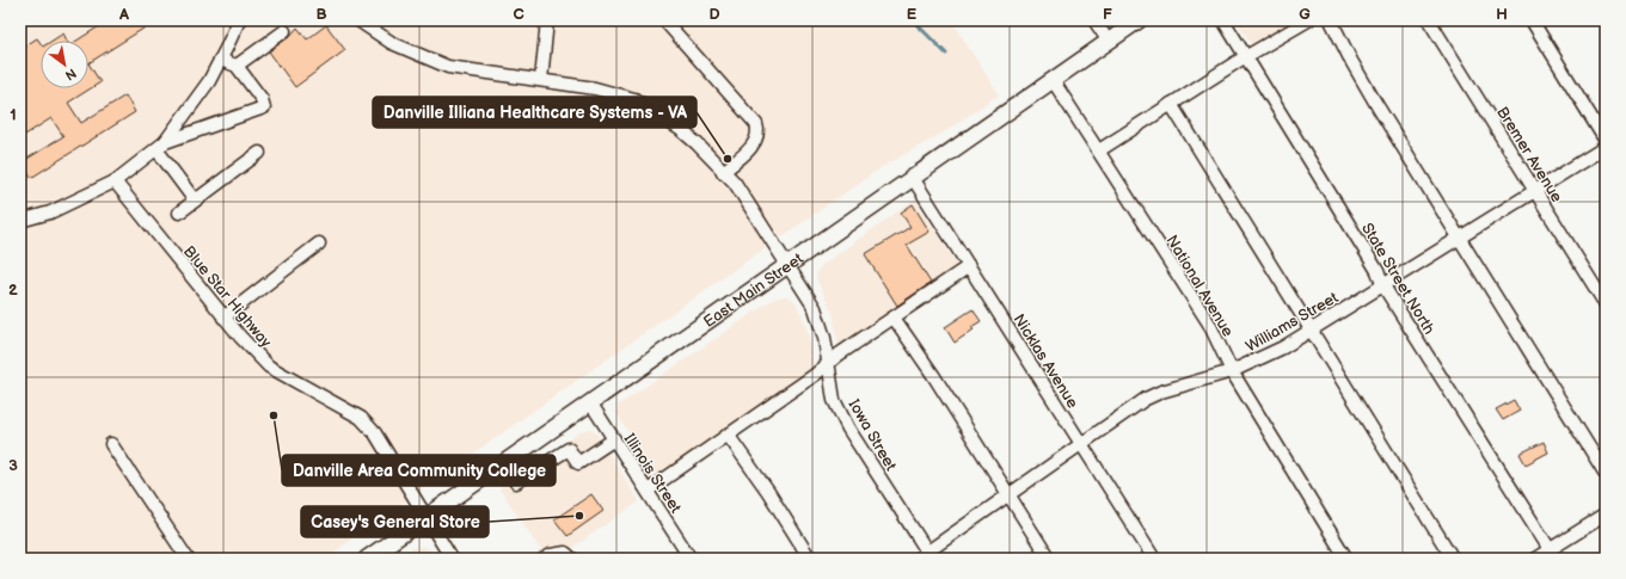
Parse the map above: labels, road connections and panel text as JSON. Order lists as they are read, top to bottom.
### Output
{
  "streets": {
    "main road": ["East Main Street"],
    "street": [
      "Bremer Avenue",
      "State Street North",
      "National Avenue",
      "Blue Star Highway",
      "Williams Street",
      "Nicklas Avenue",
      "Iowa Street",
      "Illinois Street"
    ]
  },
  "crossings": [
    ["Bremer Avenue", "Williams Street"],
    ["State Street North", "Williams Street"],
    ["National Avenue", "East Main Street"],
    ["National Avenue", "Williams Street"],
    ["East Main Street", "Blue Star Highway"],
    ["East Main Street", "Nicklas Avenue"],
    ["East Main Street", "Iowa Street"],
    ["East Main Street", "Illinois Street"],
    ["Williams Street", "Nicklas Avenue"],
    ["Williams Street", "Iowa Street"]
  ],
  "places": ["Danville Illiana Healthcare Systems - VA", "Danville Area Community College", "Casey's General Store"],
  "north": "bottom right",
  "grid": {
    "columns": [
      "A",
      "B",
      "C",
      "D",
      "E",
      "F",
      "G",
      "H"
    ],
    "rows": ["1", "2", "3"]
  }
}
